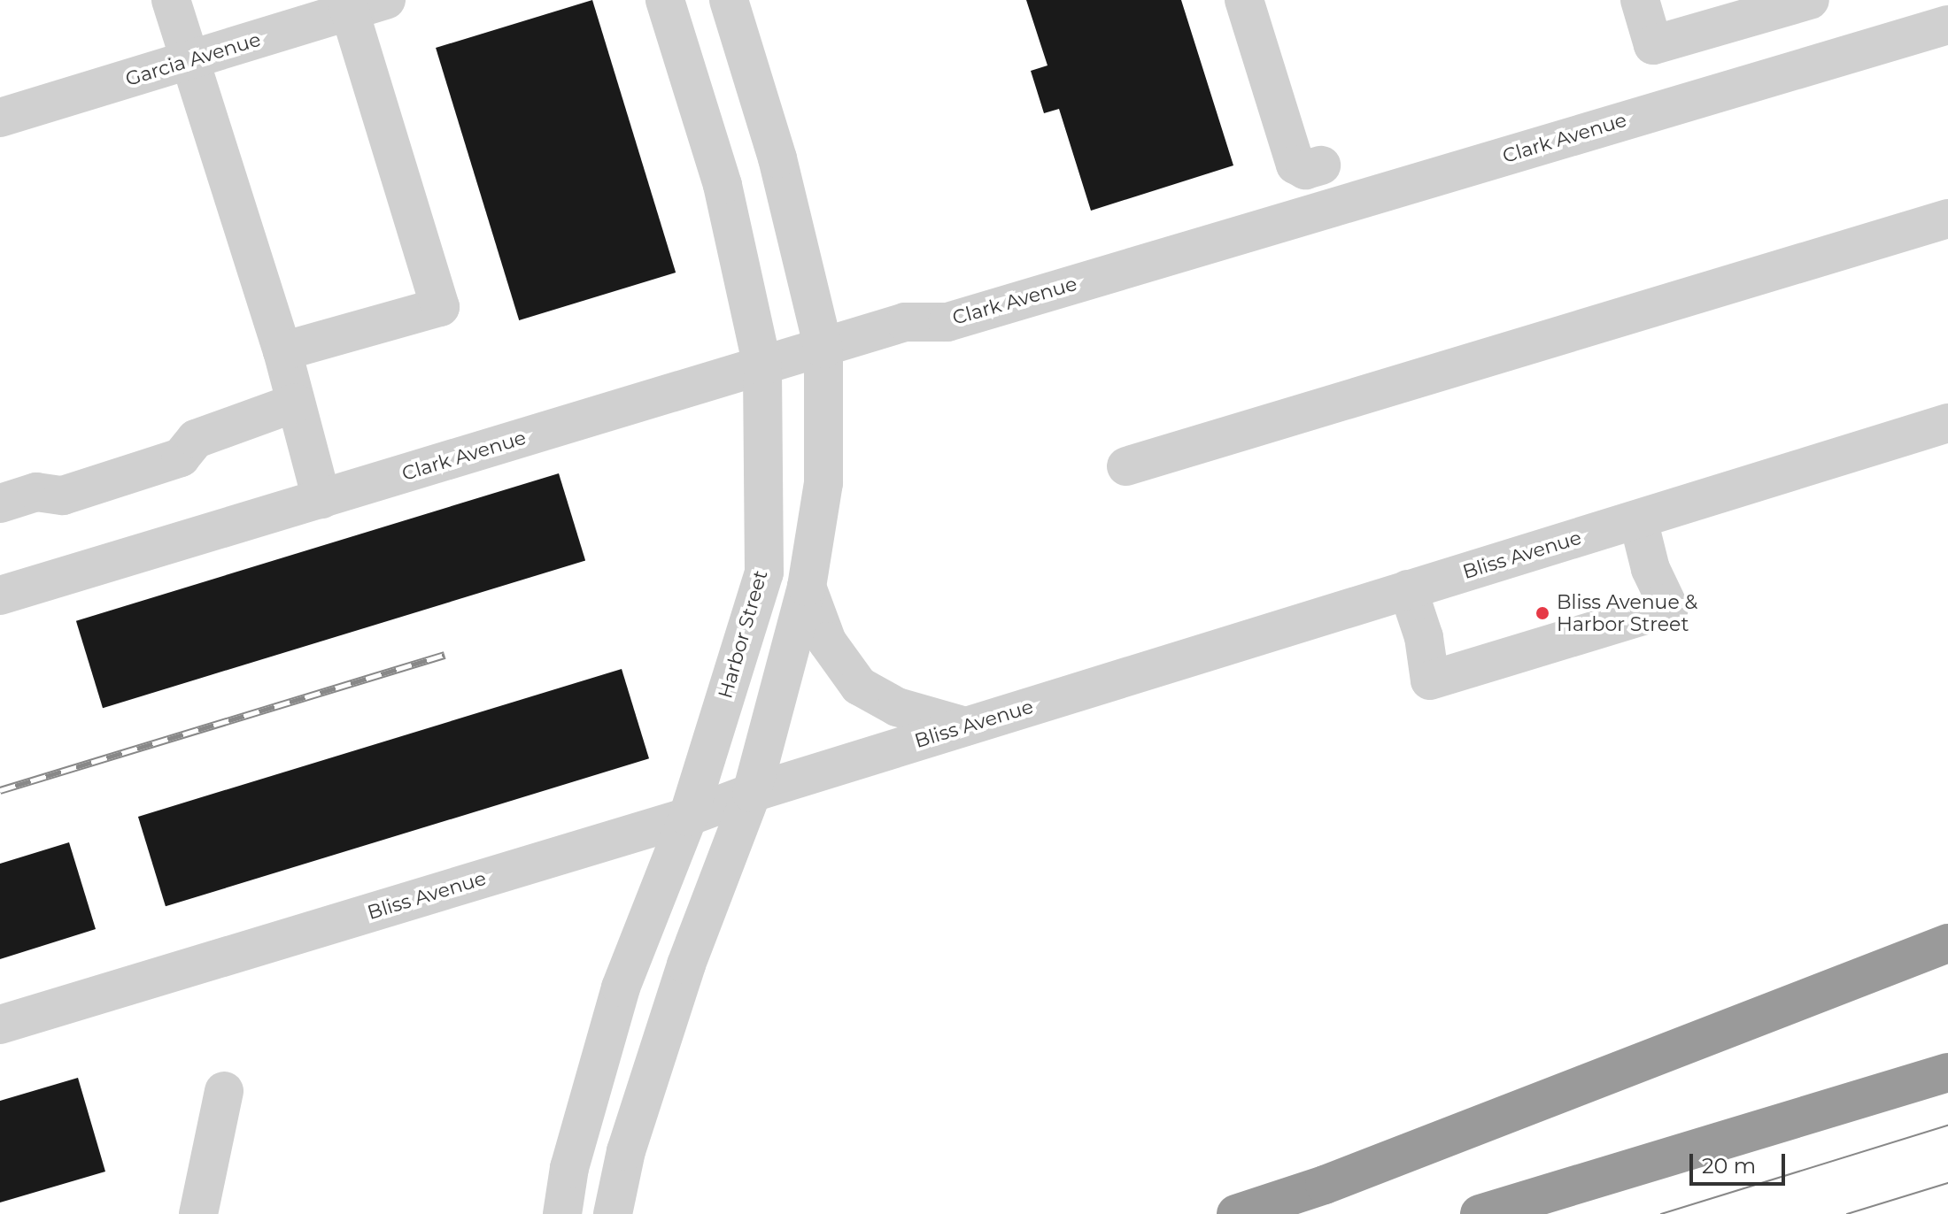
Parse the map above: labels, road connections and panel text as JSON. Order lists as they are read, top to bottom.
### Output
{
  "streets": {
    "street": [
      "Garcia Avenue",
      "Clark Avenue",
      "Bliss Avenue",
      "Harbor Street"
    ]
  },
  "crossings": [
    ["Clark Avenue", "Harbor Street"],
    ["Bliss Avenue", "Harbor Street"]
  ],
  "places": ["Bliss Avenue & Harbor Street"],
  "scale_bar": "20 m"
}
